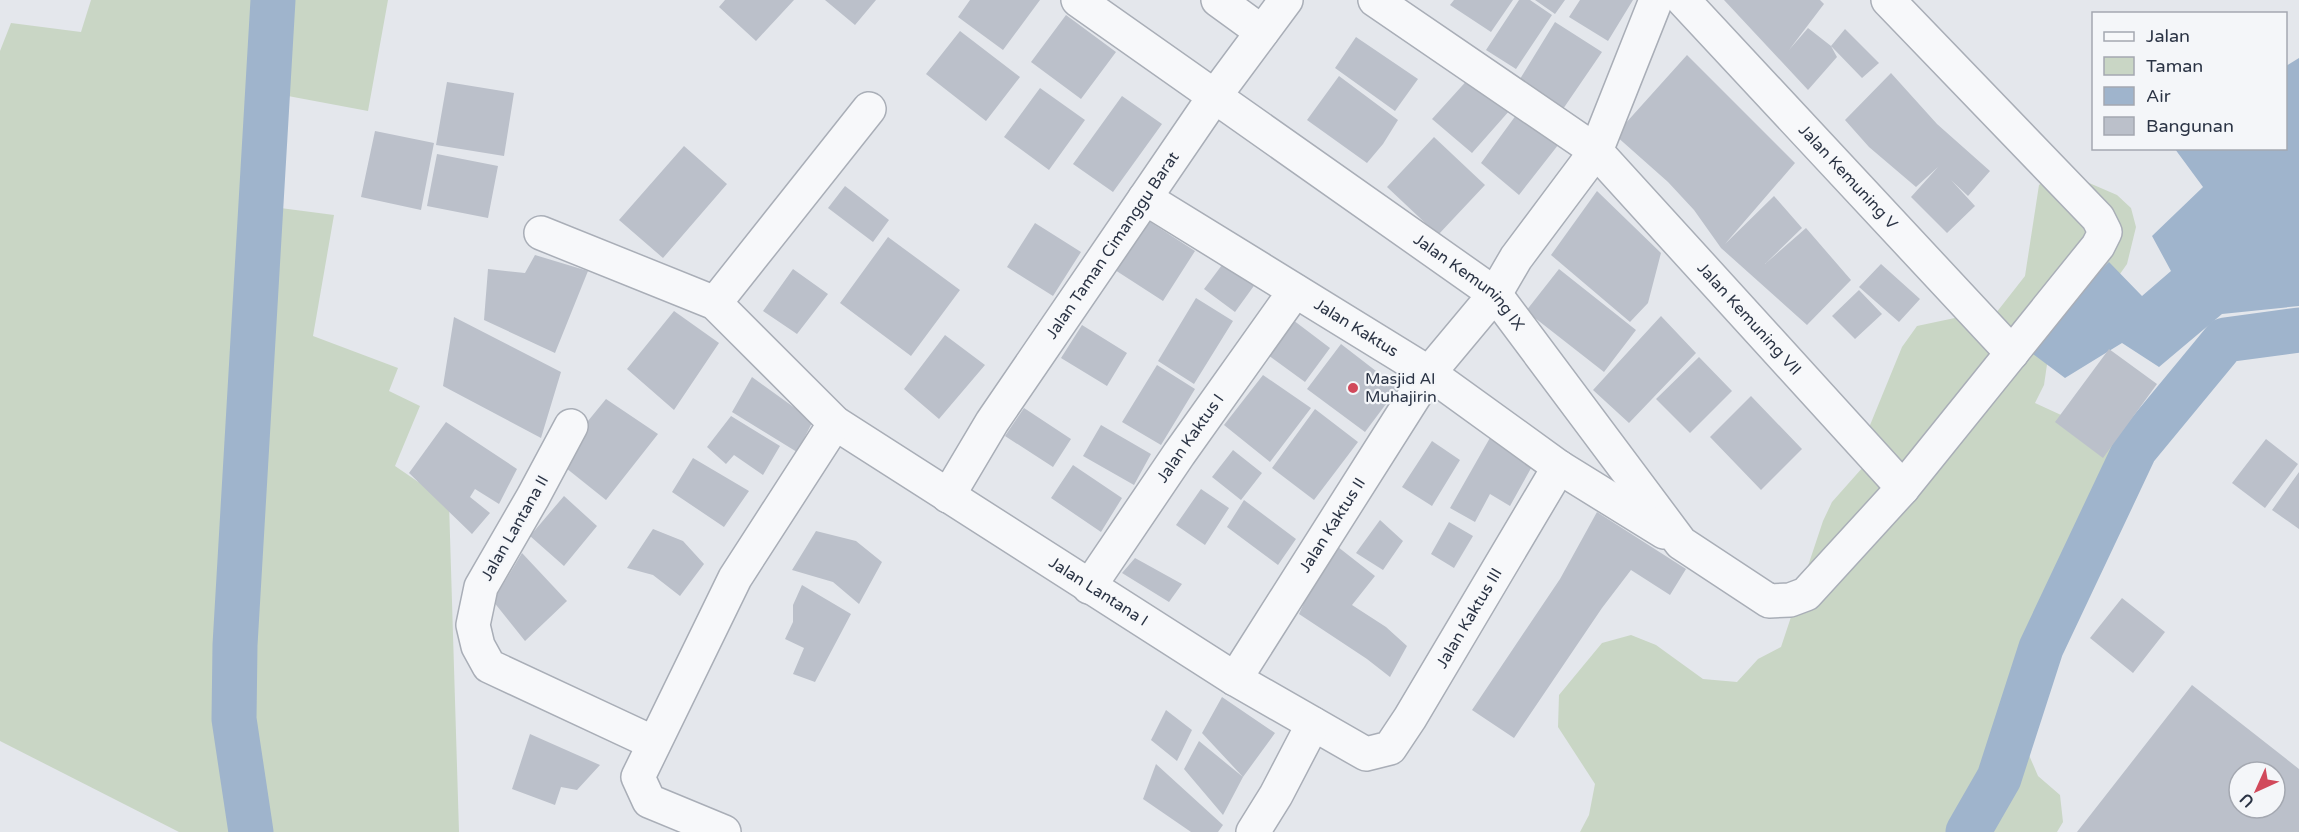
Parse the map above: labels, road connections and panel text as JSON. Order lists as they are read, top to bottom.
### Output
{
  "streets": {
    "street": [
      "Jalan Kemuning V",
      "Jalan Taman Cimanggu Barat",
      "Jalan Kemuning IX",
      "Jalan Kemuning VII",
      "Jalan Kaktus",
      "Jalan Kaktus I",
      "Jalan Kaktus II",
      "Jalan Lantana II",
      "Jalan Lantana I",
      "Jalan Kaktus III"
    ]
  },
  "crossings": [
    ["Jalan Taman Cimanggu Barat", "Jalan Kemuning IX"],
    ["Jalan Taman Cimanggu Barat", "Jalan Kaktus"],
    ["Jalan Taman Cimanggu Barat", "Jalan Lantana I"],
    ["Jalan Kemuning IX", "Jalan Kemuning VII"],
    ["Jalan Kemuning IX", "Jalan Kaktus"],
    ["Jalan Kemuning IX", "Jalan Kaktus II"],
    ["Jalan Kemuning VII", "Jalan Kaktus II"],
    ["Jalan Kaktus", "Jalan Kaktus I"],
    ["Jalan Kaktus", "Jalan Kaktus II"],
    ["Jalan Kaktus", "Jalan Kaktus III"],
    ["Jalan Kaktus I", "Jalan Lantana I"],
    ["Jalan Kaktus II", "Jalan Lantana I"],
    ["Jalan Lantana I", "Jalan Kaktus III"]
  ],
  "places": ["Masjid Al Muhajirin"],
  "legend": [
    "Jalan",
    "Taman",
    "Air",
    "Bangunan"
  ],
  "north": "bottom left"
}
